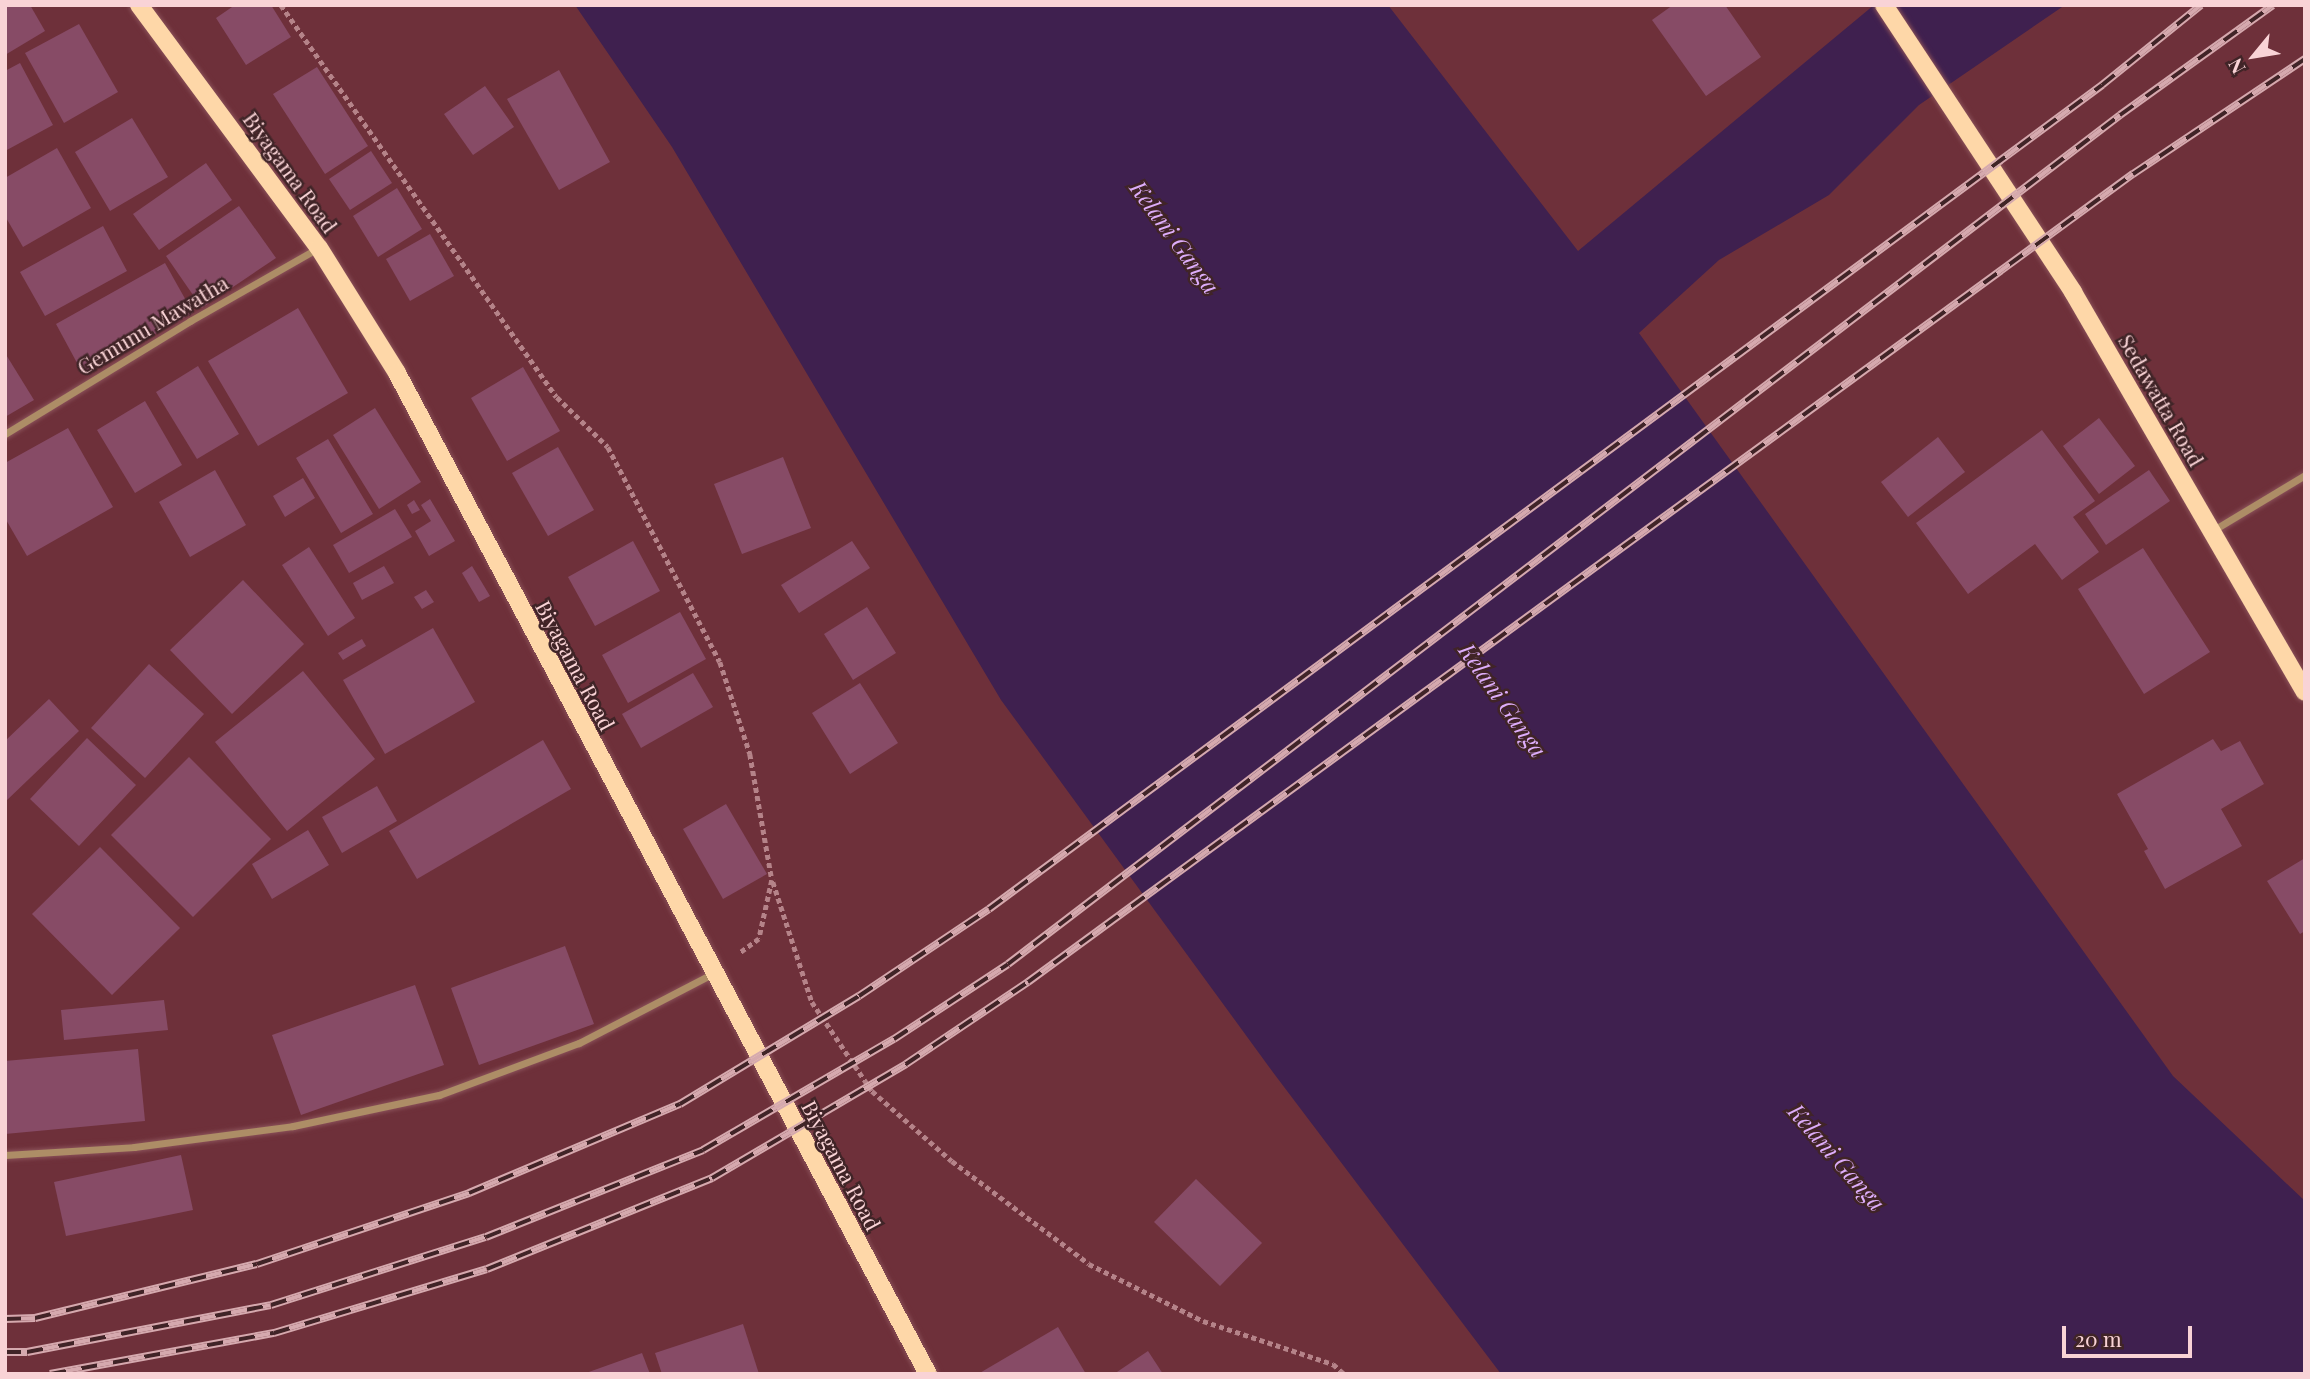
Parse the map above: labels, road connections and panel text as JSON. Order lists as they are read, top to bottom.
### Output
{
  "streets": {
    "main road": ["Biyagama Road", "Sedawatta Road"],
    "street": ["Gemunu Mawatha"]
  },
  "crossings": [
    ["Biyagama Road", "Gemunu Mawatha"]
  ],
  "water": ["Kelani Ganga"],
  "scale_bar": "20 m",
  "north": "bottom left"
}
